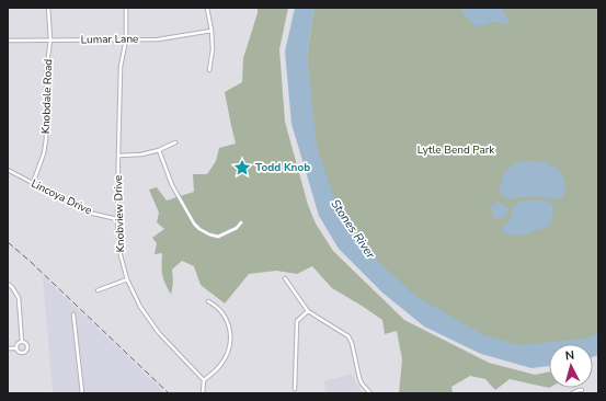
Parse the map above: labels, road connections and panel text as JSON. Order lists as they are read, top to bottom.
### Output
{
  "streets": {
    "street": [
      "Lumar Lane",
      "Knobdale Road",
      "Lincoya Drive",
      "Knobview Drive"
    ]
  },
  "crossings": [
    ["Lumar Lane", "Knobdale Road"],
    ["Lumar Lane", "Knobview Drive"],
    ["Knobdale Road", "Lincoya Drive"],
    ["Lincoya Drive", "Knobview Drive"]
  ],
  "water": ["Stones River"],
  "parks": ["Lytle Bend Park"],
  "places": {
    "place": ["Todd Knob"]
  },
  "north": "top"
}
